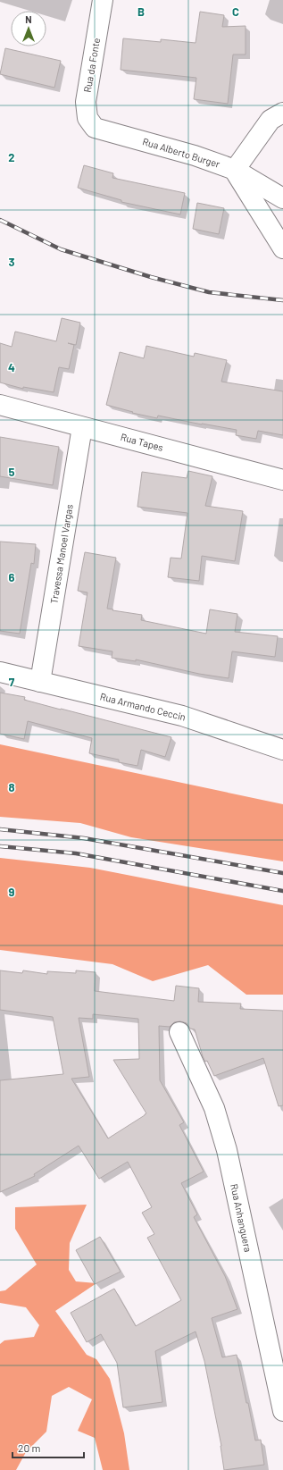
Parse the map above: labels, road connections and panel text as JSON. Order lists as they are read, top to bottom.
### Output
{
  "streets": {
    "street": [
      "Rua da Fonte",
      "Rua Alberto Burger",
      "Rua Tapes",
      "Travessa Manoel Vargas",
      "Rua Armando Ceccin",
      "Rua Anhanguera"
    ]
  },
  "crossings": [
    ["Rua da Fonte", "Rua Alberto Burger"],
    ["Rua Tapes", "Travessa Manoel Vargas"],
    ["Travessa Manoel Vargas", "Rua Armando Ceccin"]
  ],
  "scale_bar": "20 m",
  "north": "top",
  "grid": {
    "columns": ["B", "C"],
    "rows": [
      "2",
      "3",
      "4",
      "5",
      "6",
      "7",
      "8",
      "9"
    ]
  }
}
